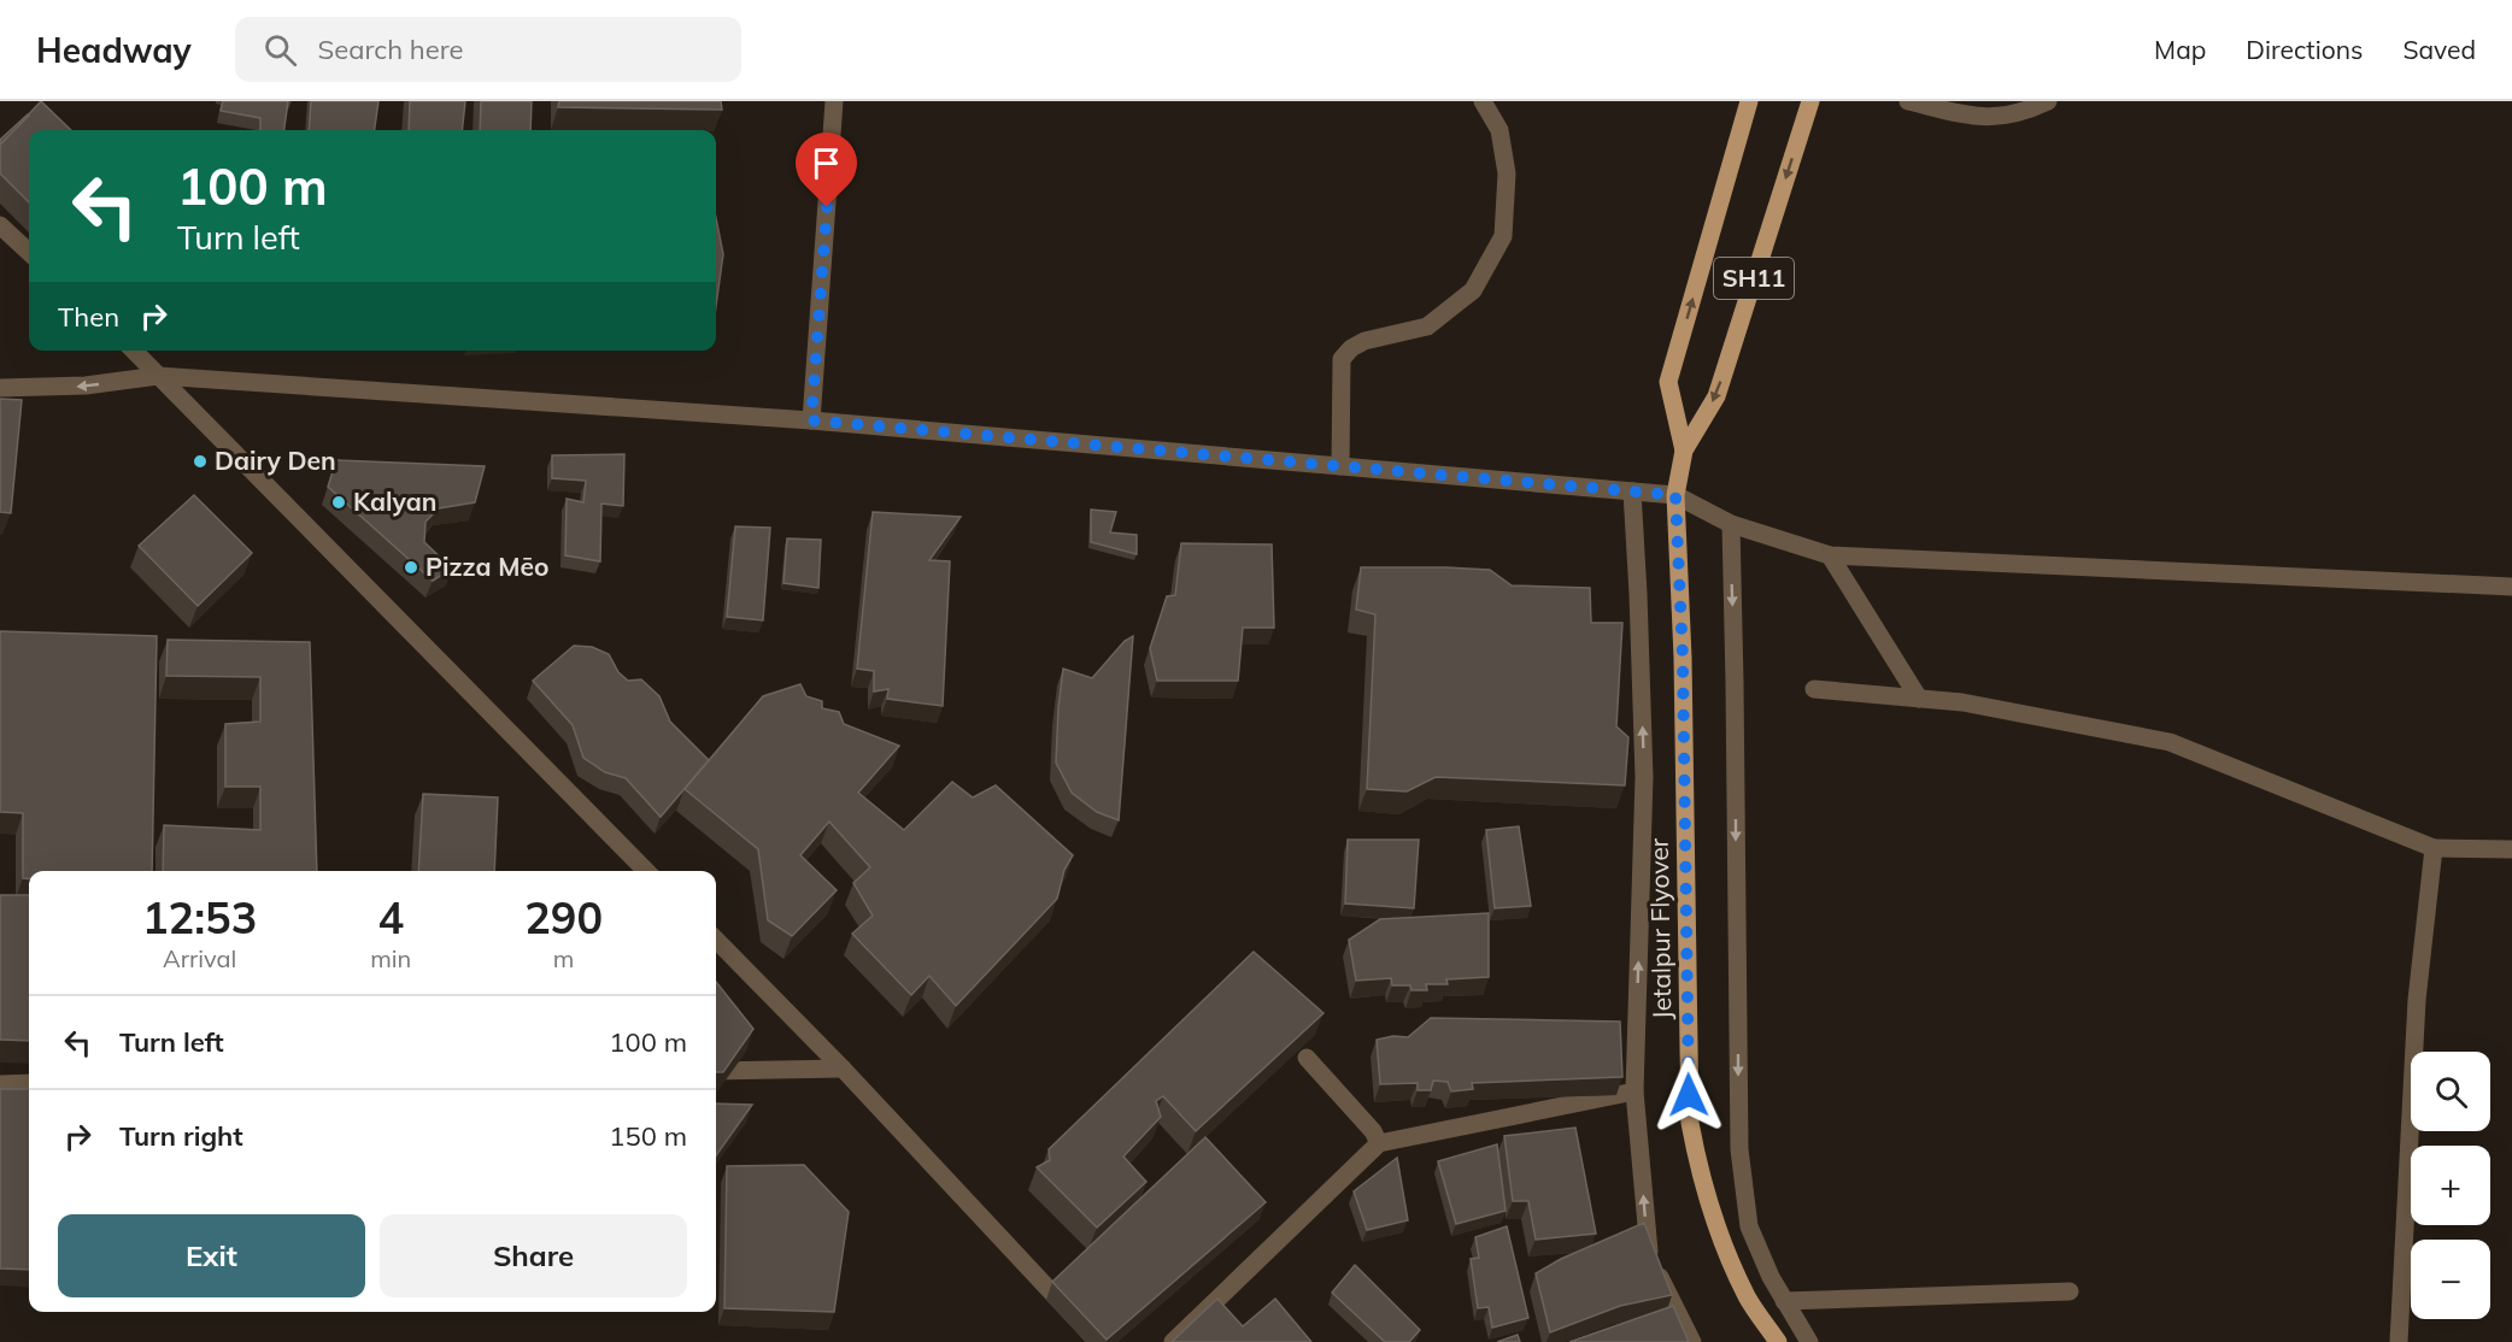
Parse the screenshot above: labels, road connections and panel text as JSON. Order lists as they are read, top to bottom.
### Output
{
  "streets": {
    "main road": ["SH11", "Jetalpur Flyover"]
  },
  "crossings": [
    ["SH11", "Jetalpur Flyover"]
  ],
  "places": ["Dairy Den", "Kalyan", "Pizza Mēo"],
  "page": {
    "header": "Headway",
    "search": "Search here",
    "nav": ["Map", "Directions", "Saved"],
    "turn": ["100 m", "Turn left"],
    "then": "Then",
    "eta": [
      "12:53",
      "Arrival",
      "4",
      "min",
      "290",
      "m"
    ],
    "list": [
      {
        "name": "Turn left",
        "value": "100 m"
      },
      {
        "name": "Turn right",
        "value": "150 m"
      }
    ],
    "map_buttons": ["+", "−"],
    "buttons": ["Exit", "Share"]
  }
}
